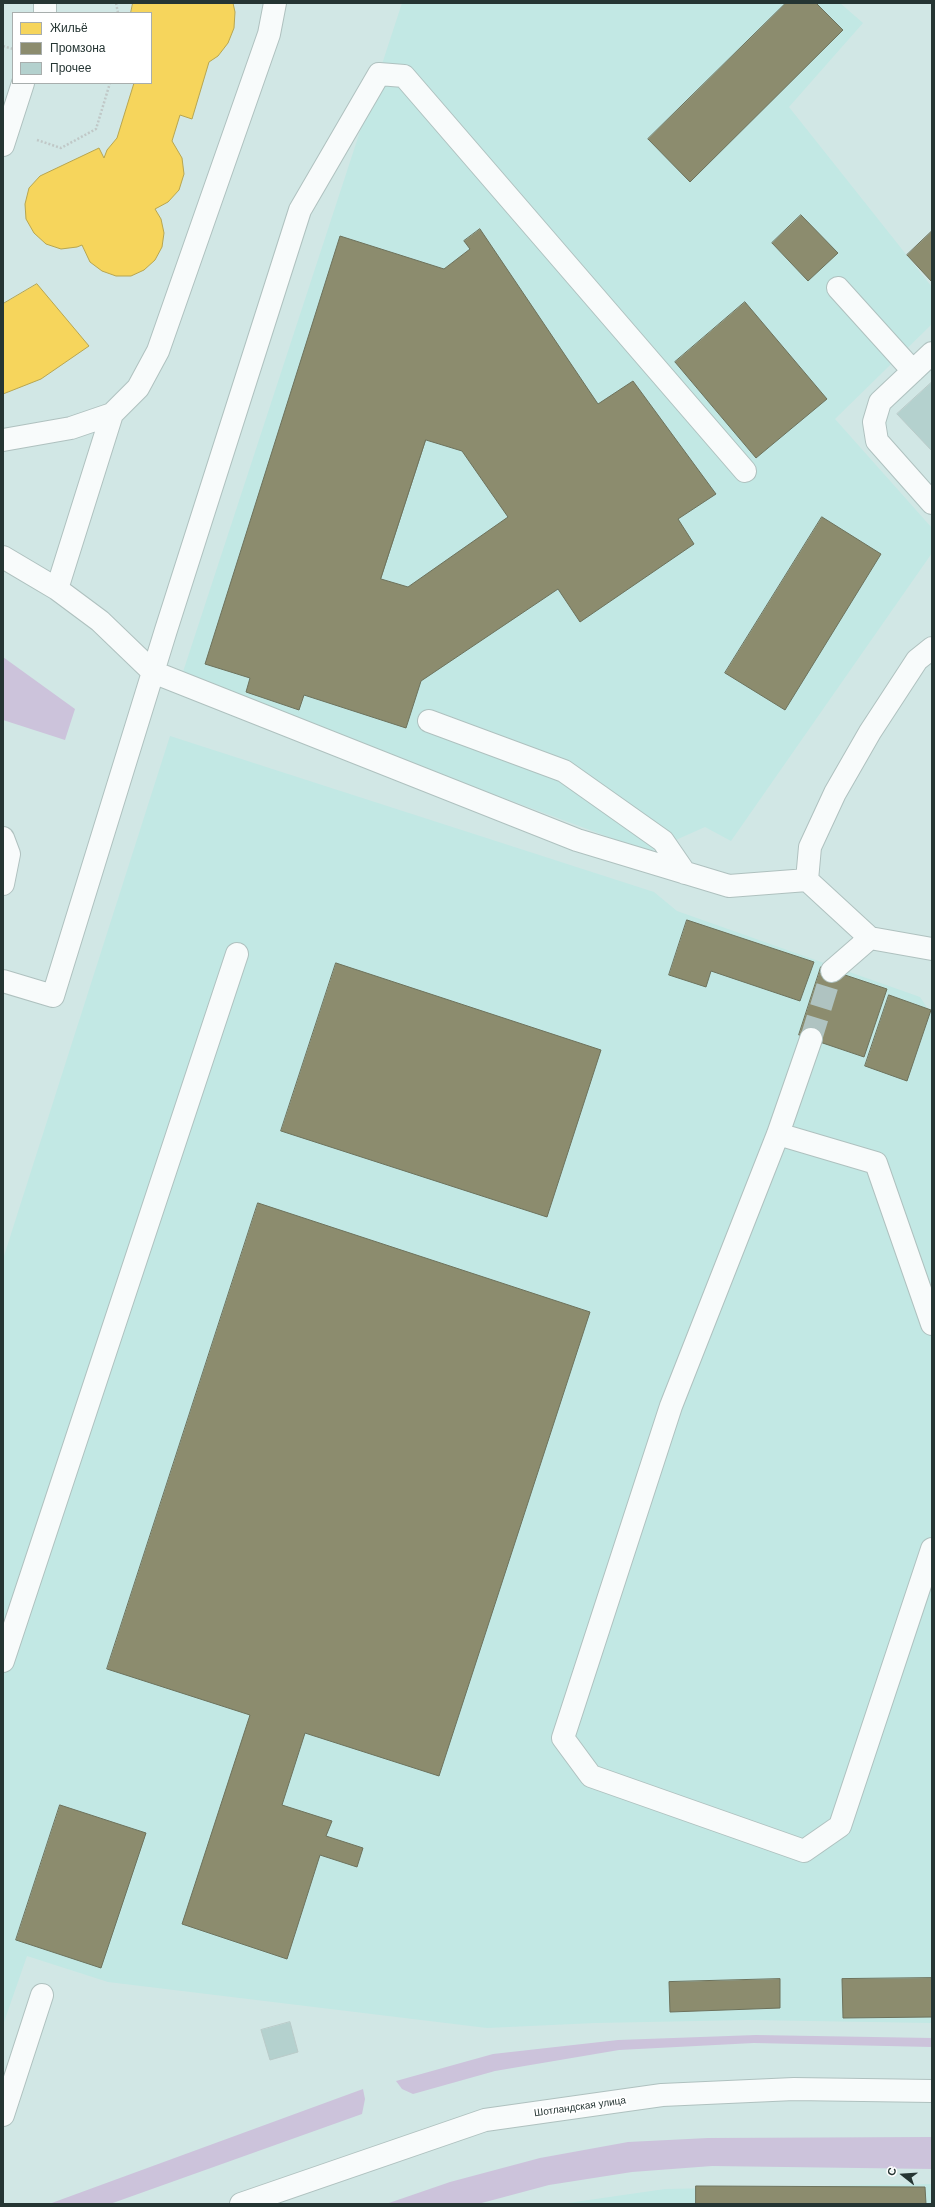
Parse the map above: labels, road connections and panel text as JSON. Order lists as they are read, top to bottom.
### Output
{
  "streets": {
    "street": ["Шотландская улица"]
  },
  "legend": ["Жильё", "Промзона", "Прочее"],
  "north": "left"
}
